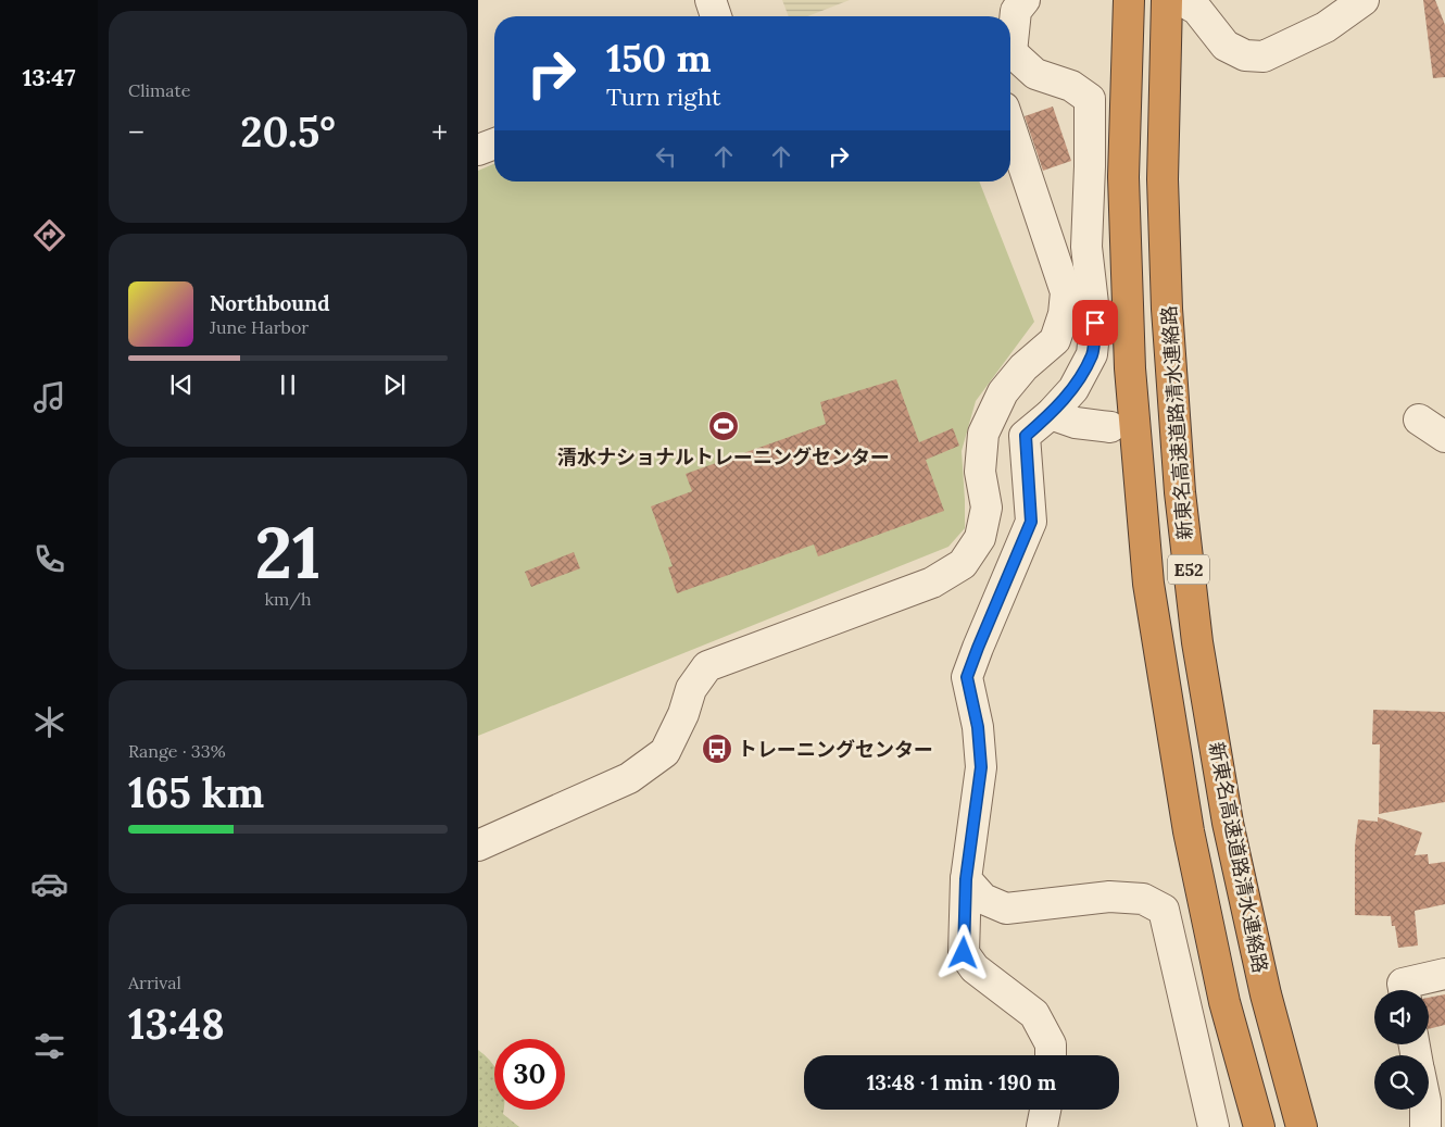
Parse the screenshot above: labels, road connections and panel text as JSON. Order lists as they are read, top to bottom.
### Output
{
  "streets": {
    "highway": ["新東名高速道路清水連絡路", "E52"]
  },
  "places": {
    "sports": ["清水ナショナルトレーニングセンター"],
    "bus stop": ["トレーニングセンター"]
  },
  "page": {
    "tabs": "13:47",
    "tile": [
      "Climate",
      ["21", "km/h"],
      ["Range · 33%", "165 km"],
      ["Arrival", "13:48"]
    ],
    "turn": ["150 m", "Turn right"],
    "heat": ["−", "20.5°", "+"],
    "song": ["Northbound", "June Harbor"],
    "limit": "30",
    "trip": "13:48 · 1 min · 190 m"
  }
}
